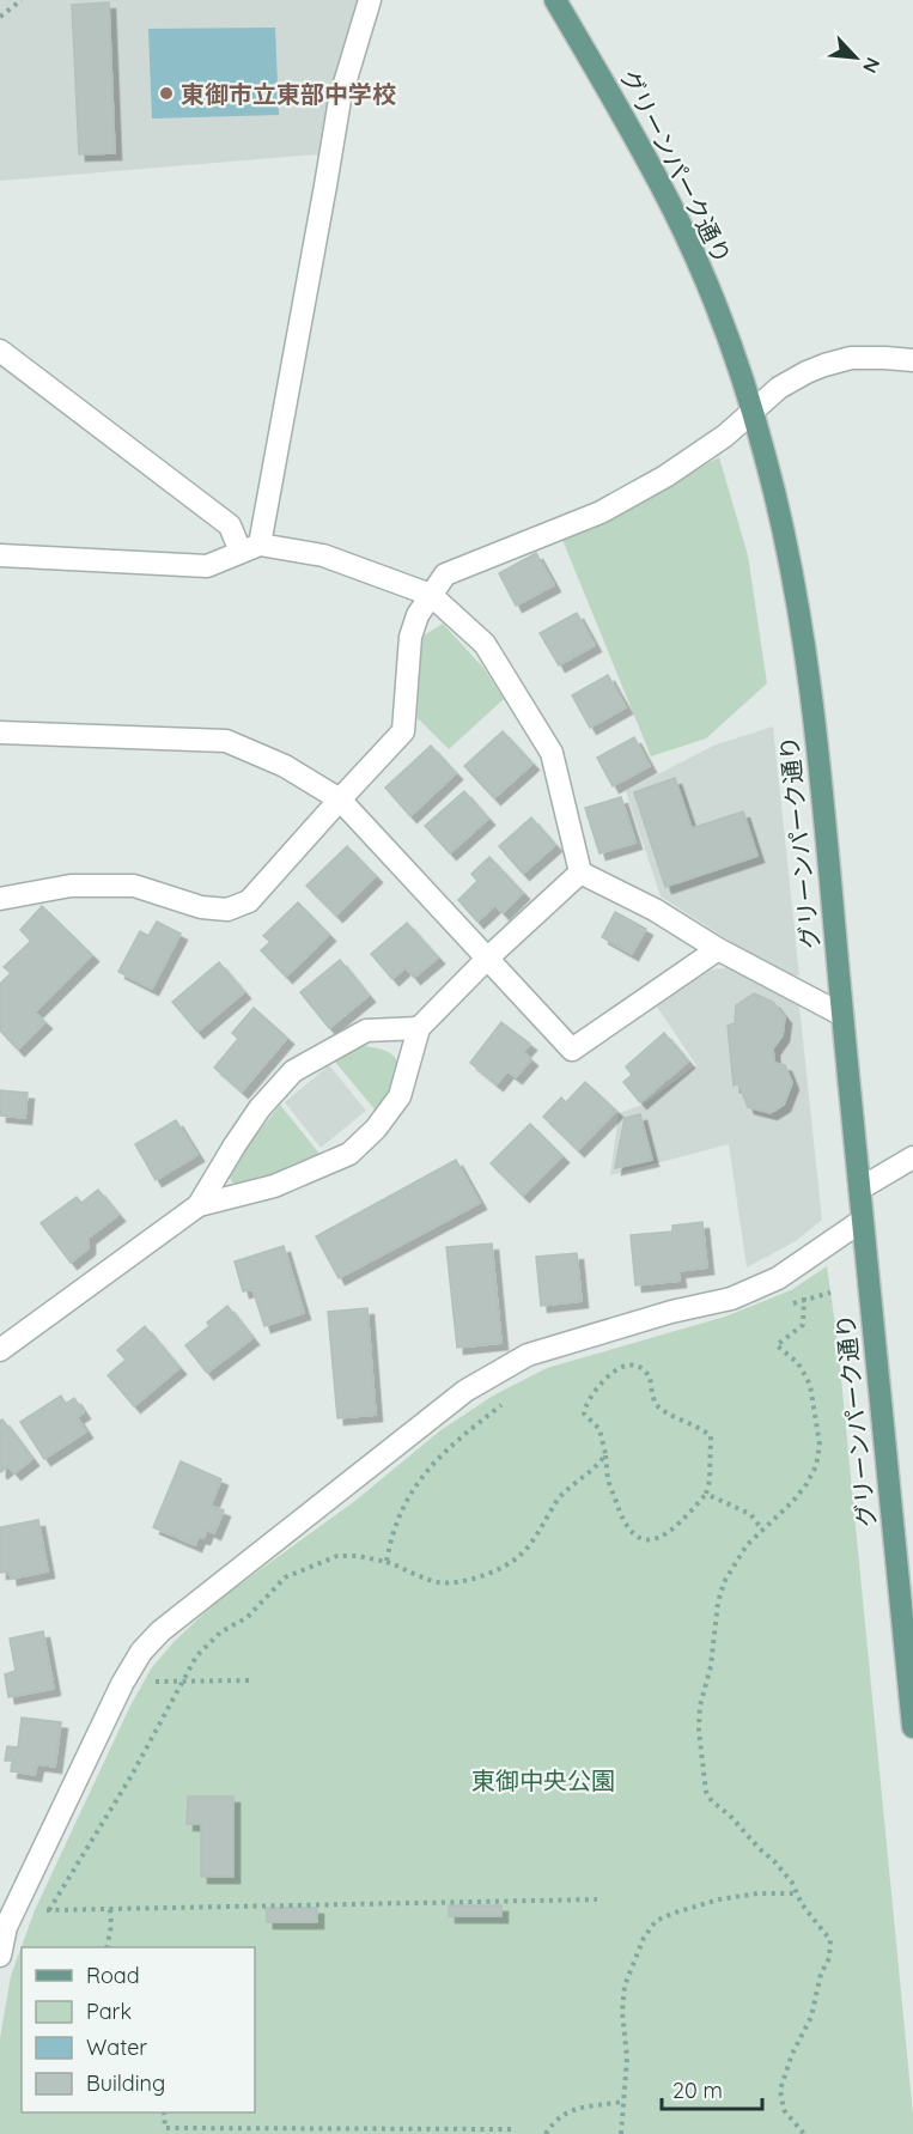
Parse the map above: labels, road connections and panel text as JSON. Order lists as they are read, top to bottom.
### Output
{
  "streets": {
    "main road": ["グリーンパーク通り"]
  },
  "parks": ["東御中央公園"],
  "places": ["東御市立東部中学校"],
  "legend": [
    "Road",
    "Park",
    "Water",
    "Building"
  ],
  "scale_bar": "20 m",
  "north": "bottom right"
}
